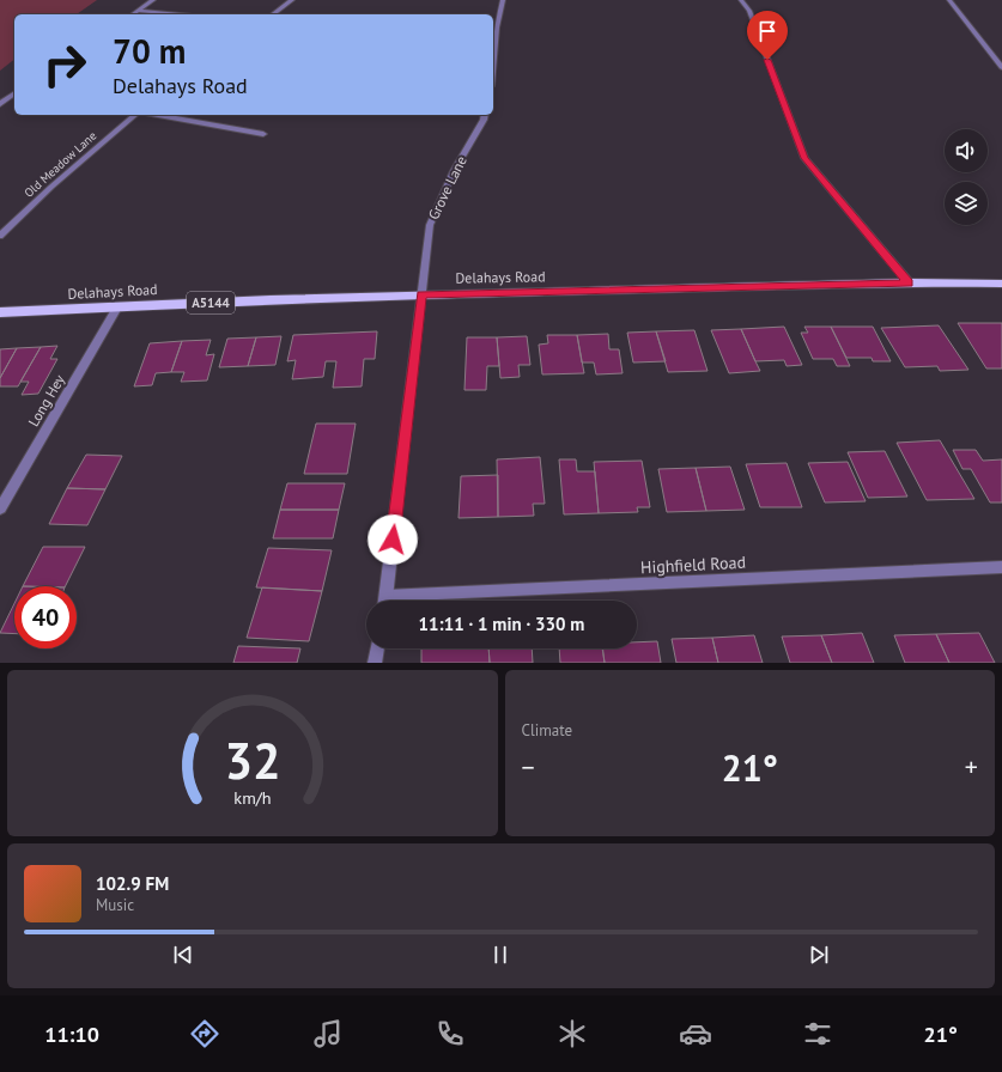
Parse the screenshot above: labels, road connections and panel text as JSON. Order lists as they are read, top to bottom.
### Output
{
  "streets": {
    "main road": ["Delahays Road", "A5144"],
    "street": [
      "Old Meadow Lane",
      "Grove Lane",
      "Long Hey",
      "Highfield Road"
    ]
  },
  "crossings": [
    ["Grove Lane", "Delahays Road"],
    ["Grove Lane", "Highfield Road"],
    ["Delahays Road", "Long Hey"]
  ],
  "page": {
    "turn": ["70 m", "Delahays Road"],
    "limit": "40",
    "trip": "11:11 · 1 min · 330 m",
    "tile": "Climate",
    "heat": ["−", "21°", "+"],
    "song": ["102.9 FM", "Music"],
    "tabs": ["11:10", "21°"],
    "gauge": ["32", "km/h"]
  }
}
